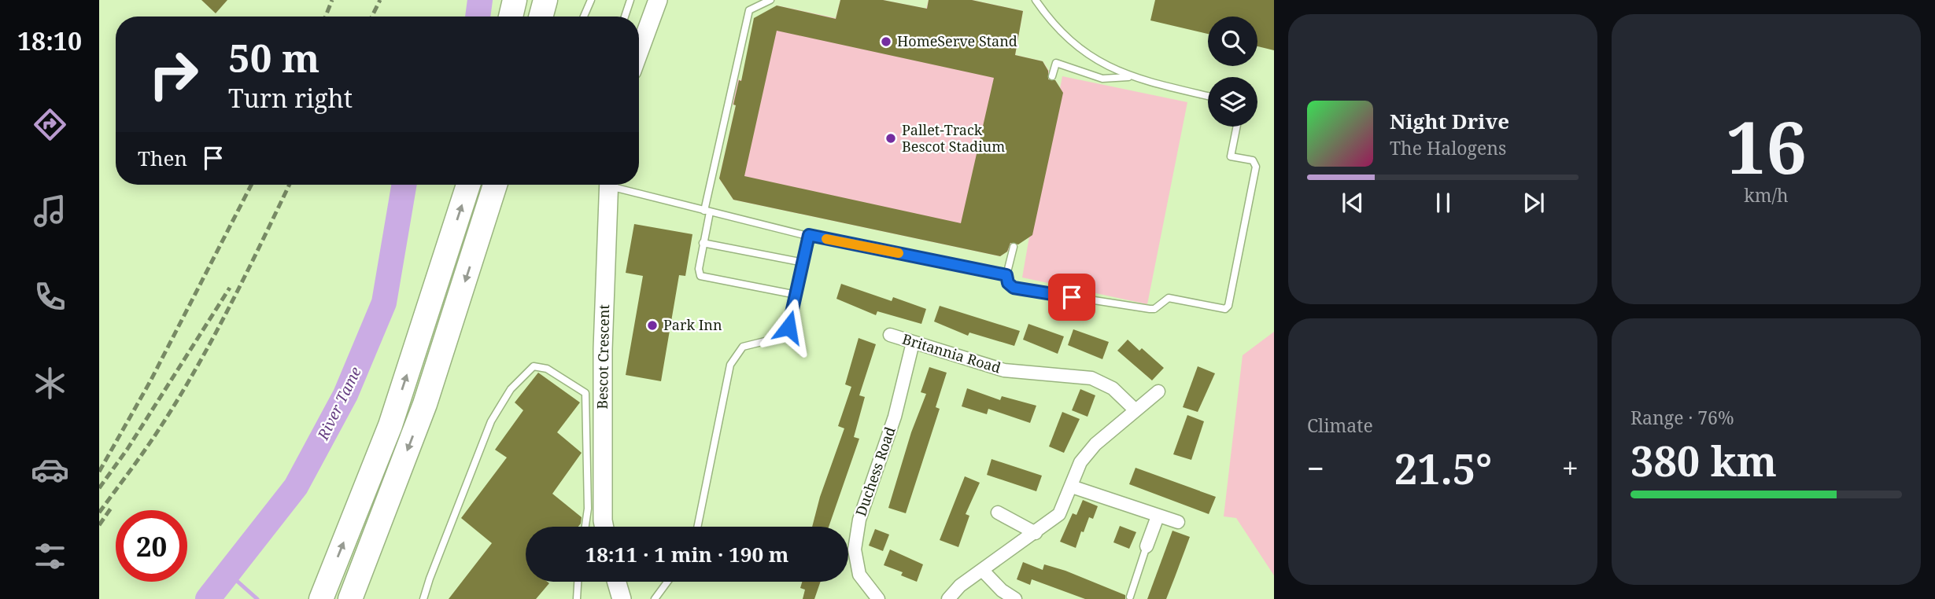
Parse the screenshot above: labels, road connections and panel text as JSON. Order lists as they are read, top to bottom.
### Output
{
  "streets": {
    "street": ["Britannia Road", "Bescot Crescent", "Duchess Road"]
  },
  "crossings": [
    ["Britannia Road", "Duchess Road"]
  ],
  "water": ["River Tame"],
  "places": ["HomeServe Stand", "Pallet-Track Bescot Stadium", "Park Inn"],
  "page": {
    "tabs": "18:10",
    "tile": [
      ["16", "km/h"],
      "Climate",
      ["Range · 76%", "380 km"]
    ],
    "turn": ["50 m", "Turn right"],
    "song": ["Night Drive", "The Halogens"],
    "then": "Then",
    "heat": ["−", "21.5°", "+"],
    "limit": "20",
    "trip": "18:11 · 1 min · 190 m"
  }
}
